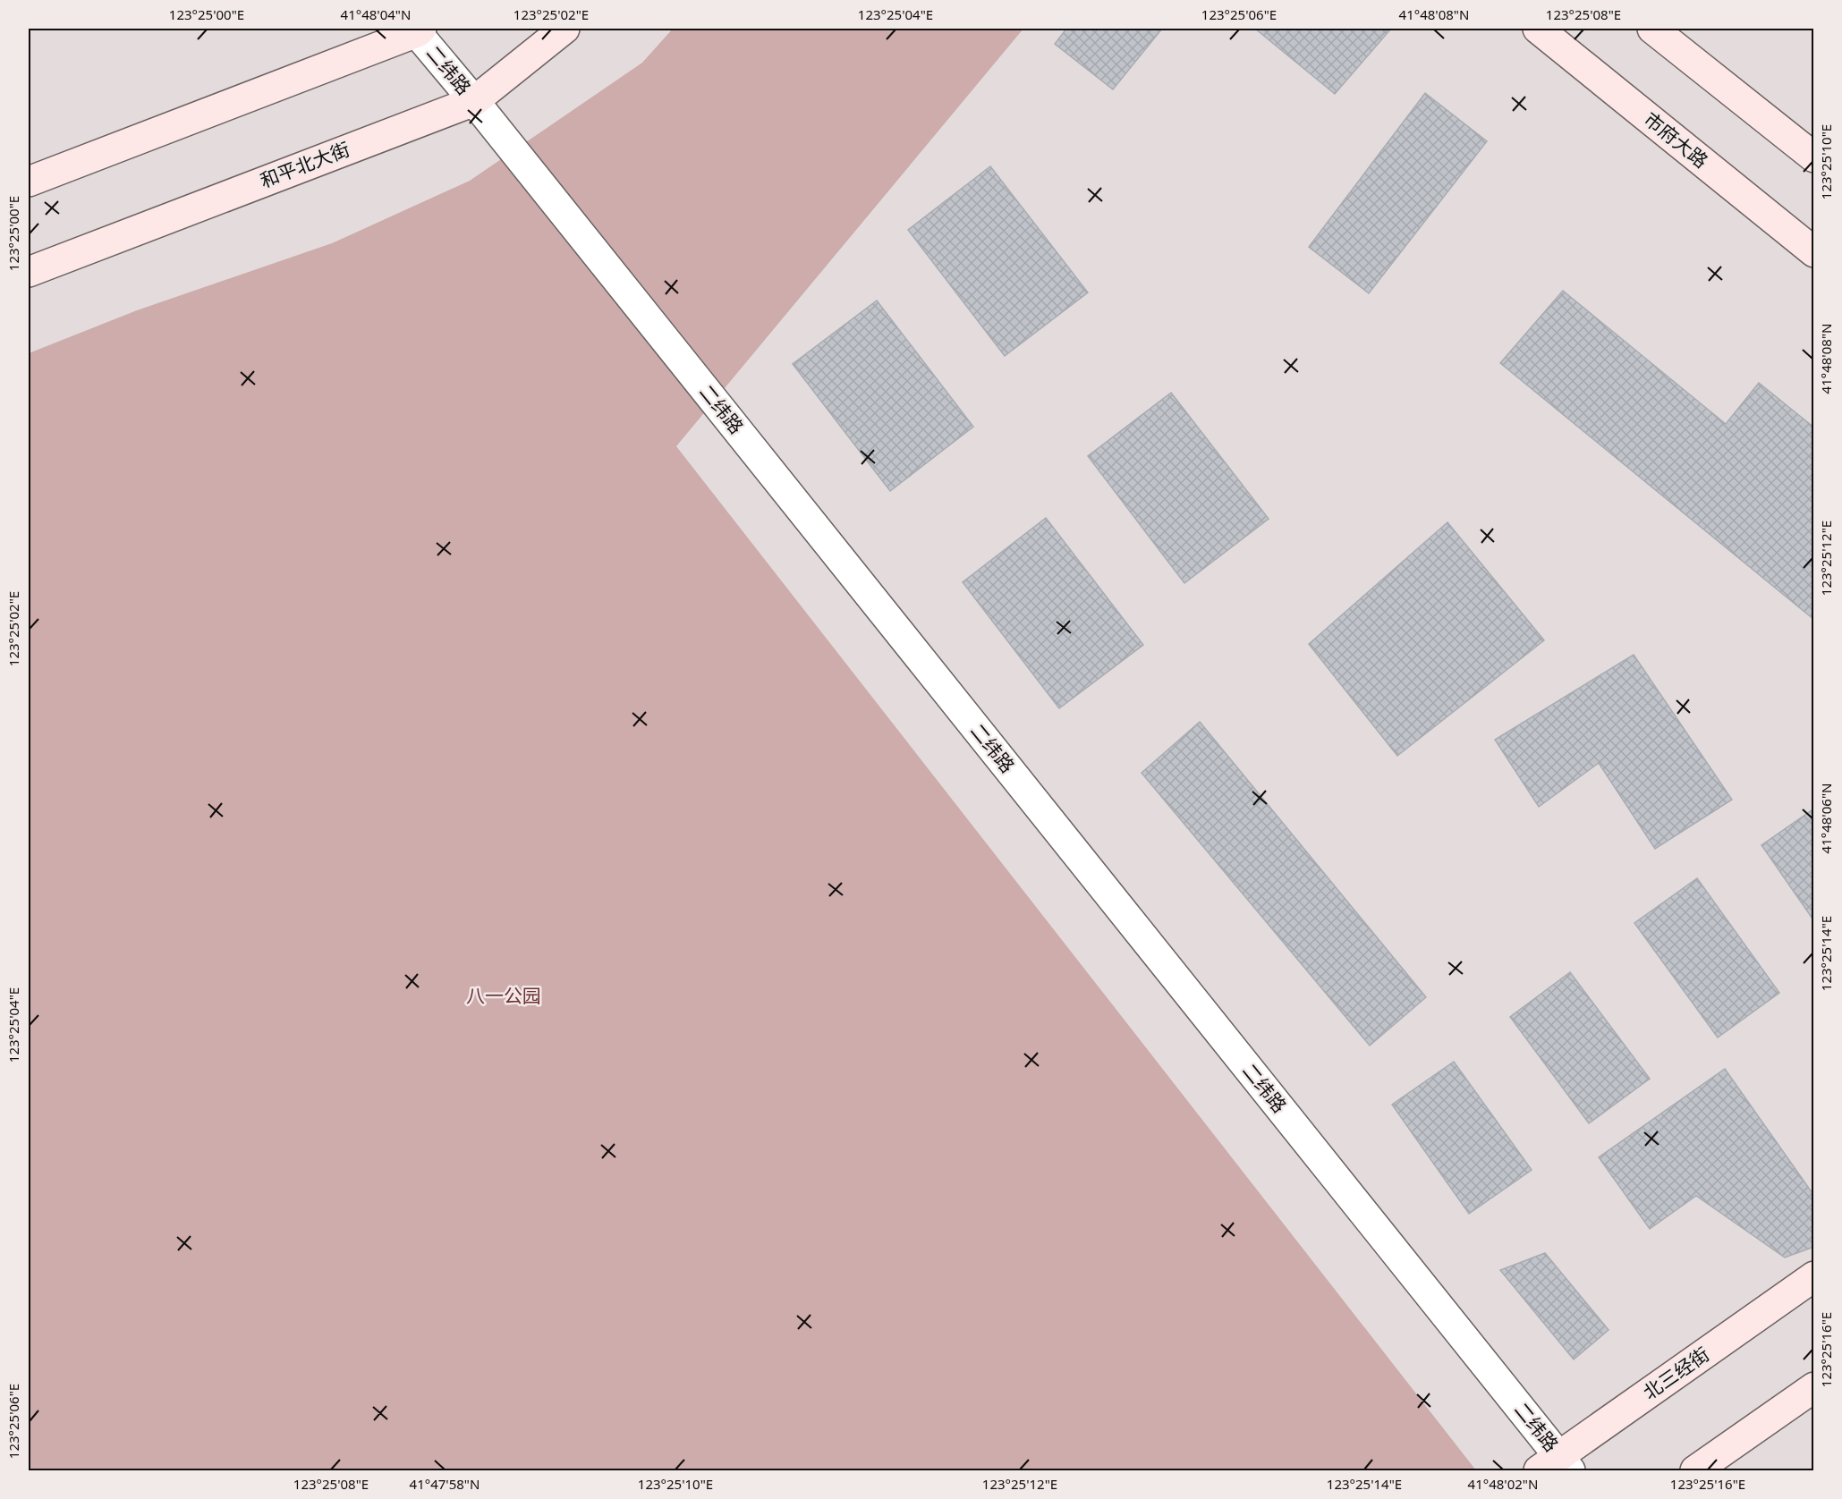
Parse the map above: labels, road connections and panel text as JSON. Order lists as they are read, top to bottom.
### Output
{
  "streets": {
    "main road": ["市府大路", "和平北大街", "北三经街"],
    "street": ["二纬路"]
  },
  "crossings": [
    ["二纬路", "和平北大街"],
    ["二纬路", "北三经街"]
  ],
  "parks": ["八一公园"],
  "coordinates": [
    "123°25'00\"E",
    "41°48'04\"N",
    "123°25'02\"E",
    "123°25'04\"E",
    "123°25'06\"E",
    "41°48'08\"N",
    "123°25'08\"E",
    "123°25'10\"E",
    "123°25'12\"E",
    "41°48'06\"N",
    "123°25'14\"E",
    "123°25'16\"E",
    "41°47'58\"N",
    "41°48'02\"N"
  ]
}
